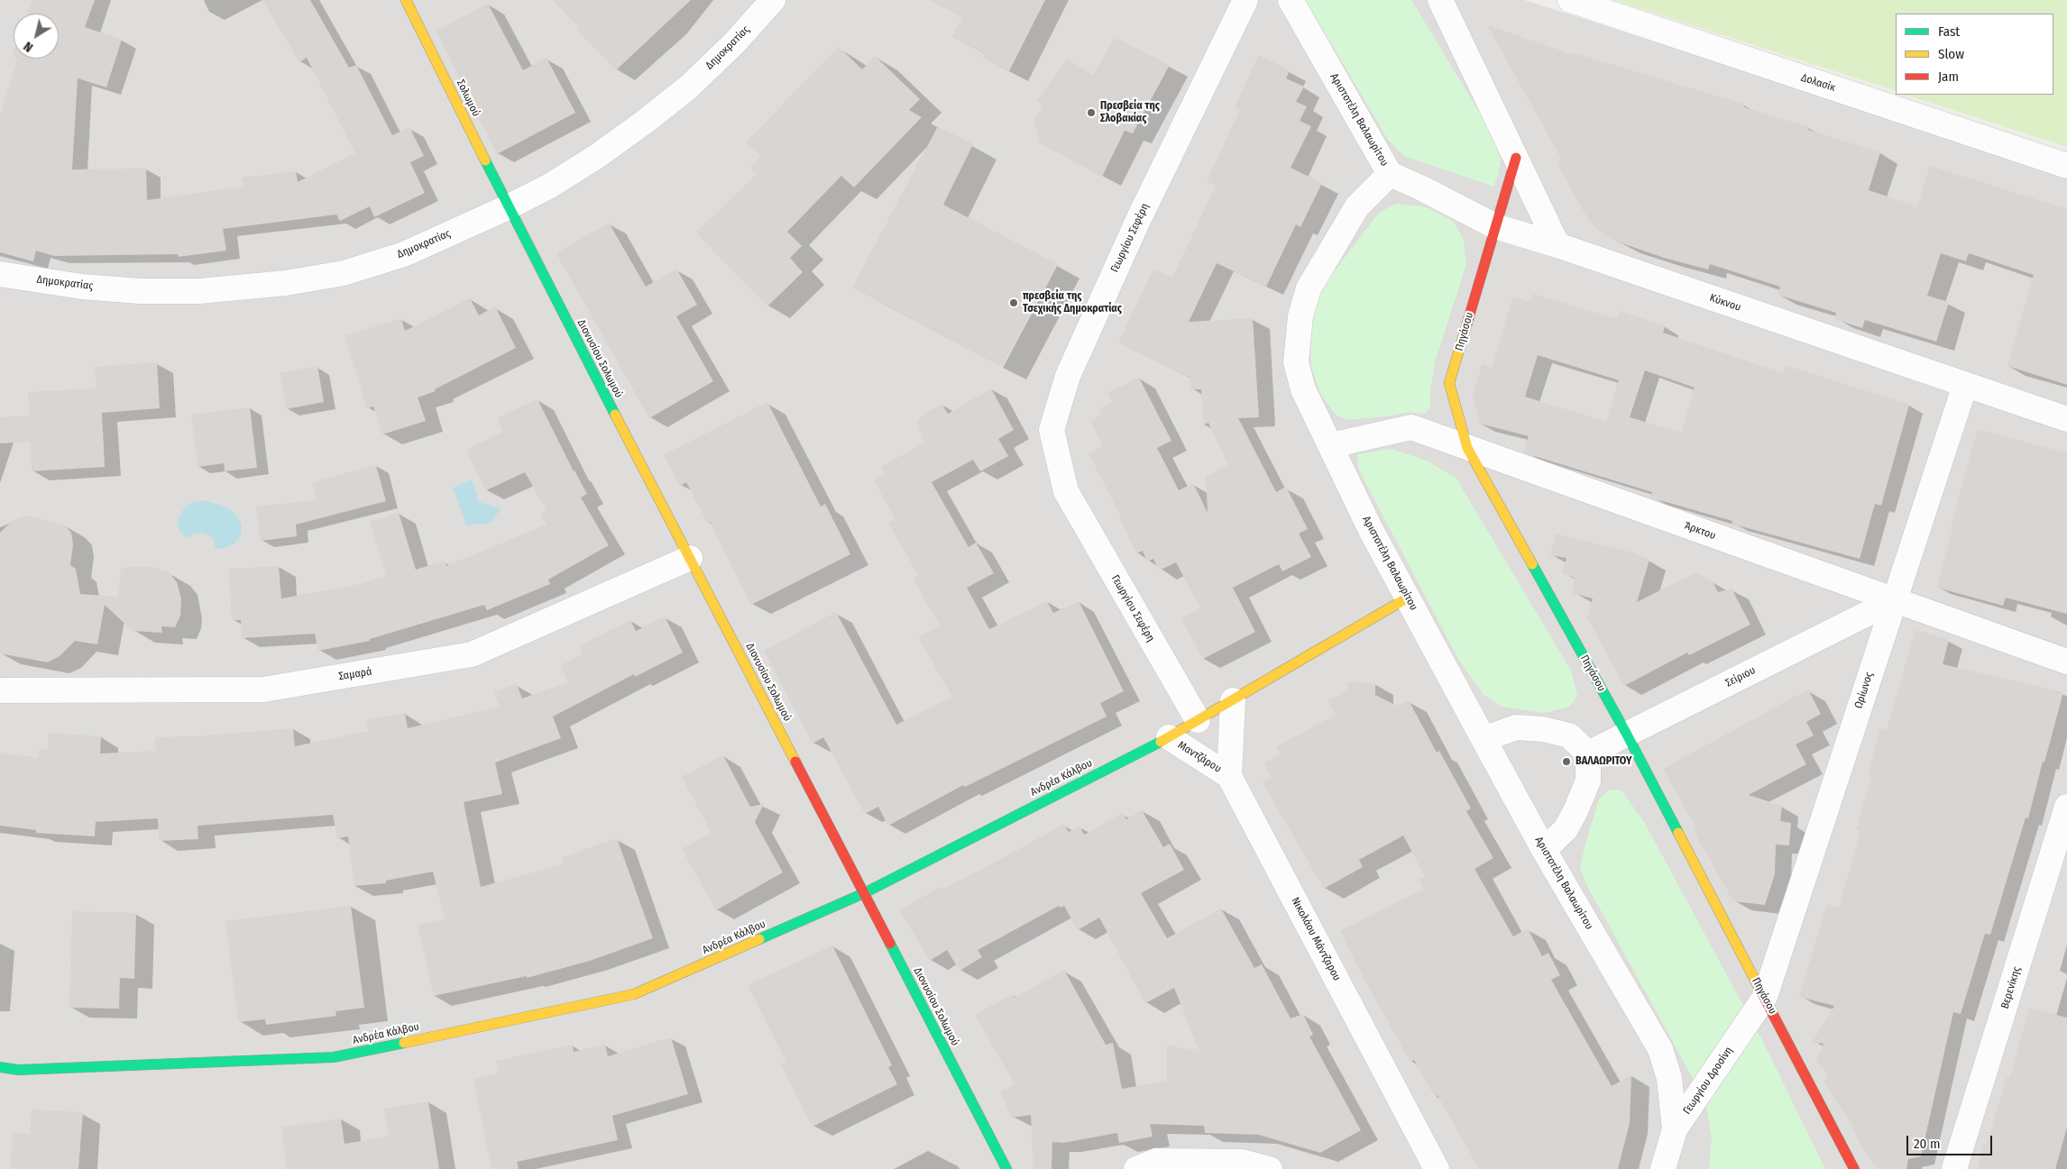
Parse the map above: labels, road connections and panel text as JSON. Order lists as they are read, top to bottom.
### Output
{
  "streets": {
    "street": [
      "Δημοκρατίας",
      "Δολασίκ",
      "Σολωμού",
      "Αριστοτέλη Βαλαωρίτου",
      "Γεωργίου Σεφέρη",
      "Κύκνου",
      "Πηγάσου",
      "Διονυσίου Σολωμού",
      "Άρκτου",
      "Σαμαρά",
      "Σείριου",
      "Ωρίωνος",
      "Μαντζάρου",
      "Ανδρέα Κάλβου",
      "Νικολάου Μάντζαρου",
      "Βερενίκης",
      "Γεωργίου Δροσίνη"
    ]
  },
  "crossings": [
    ["Δημοκρατίας", "Σολωμού"],
    ["Δημοκρατίας", "Διονυσίου Σολωμού"],
    ["Σολωμού", "Διονυσίου Σολωμού"],
    ["Αριστοτέλη Βαλαωρίτου", "Κύκνου"],
    ["Αριστοτέλη Βαλαωρίτου", "Άρκτου"],
    ["Αριστοτέλη Βαλαωρίτου", "Ανδρέα Κάλβου"],
    ["Αριστοτέλη Βαλαωρίτου", "Γεωργίου Δροσίνη"],
    ["Γεωργίου Σεφέρη", "Ανδρέα Κάλβου"],
    ["Κύκνου", "Πηγάσου"],
    ["Κύκνου", "Ωρίωνος"],
    ["Πηγάσου", "Άρκτου"],
    ["Πηγάσου", "Σείριου"],
    ["Πηγάσου", "Ωρίωνος"],
    ["Πηγάσου", "Γεωργίου Δροσίνη"],
    ["Διονυσίου Σολωμού", "Σαμαρά"],
    ["Διονυσίου Σολωμού", "Ανδρέα Κάλβου"],
    ["Άρκτου", "Σείριου"],
    ["Άρκτου", "Ωρίωνος"],
    ["Σείριου", "Ωρίωνος"],
    ["Ωρίωνος", "Γεωργίου Δροσίνη"],
    ["Μαντζάρου", "Ανδρέα Κάλβου"],
    ["Μαντζάρου", "Νικολάου Μάντζαρου"],
    ["Ανδρέα Κάλβου", "Νικολάου Μάντζαρου"]
  ],
  "places": ["Πρεσβεία της Σλοβακίας", "πρεσβεία της Τσεχικής Δημοκρατίας", "ΒΑΛΑΩΡΙΤΟΥ"],
  "legend": ["Fast", "Slow", "Jam"],
  "scale_bar": "20 m",
  "north": "bottom left"
}
